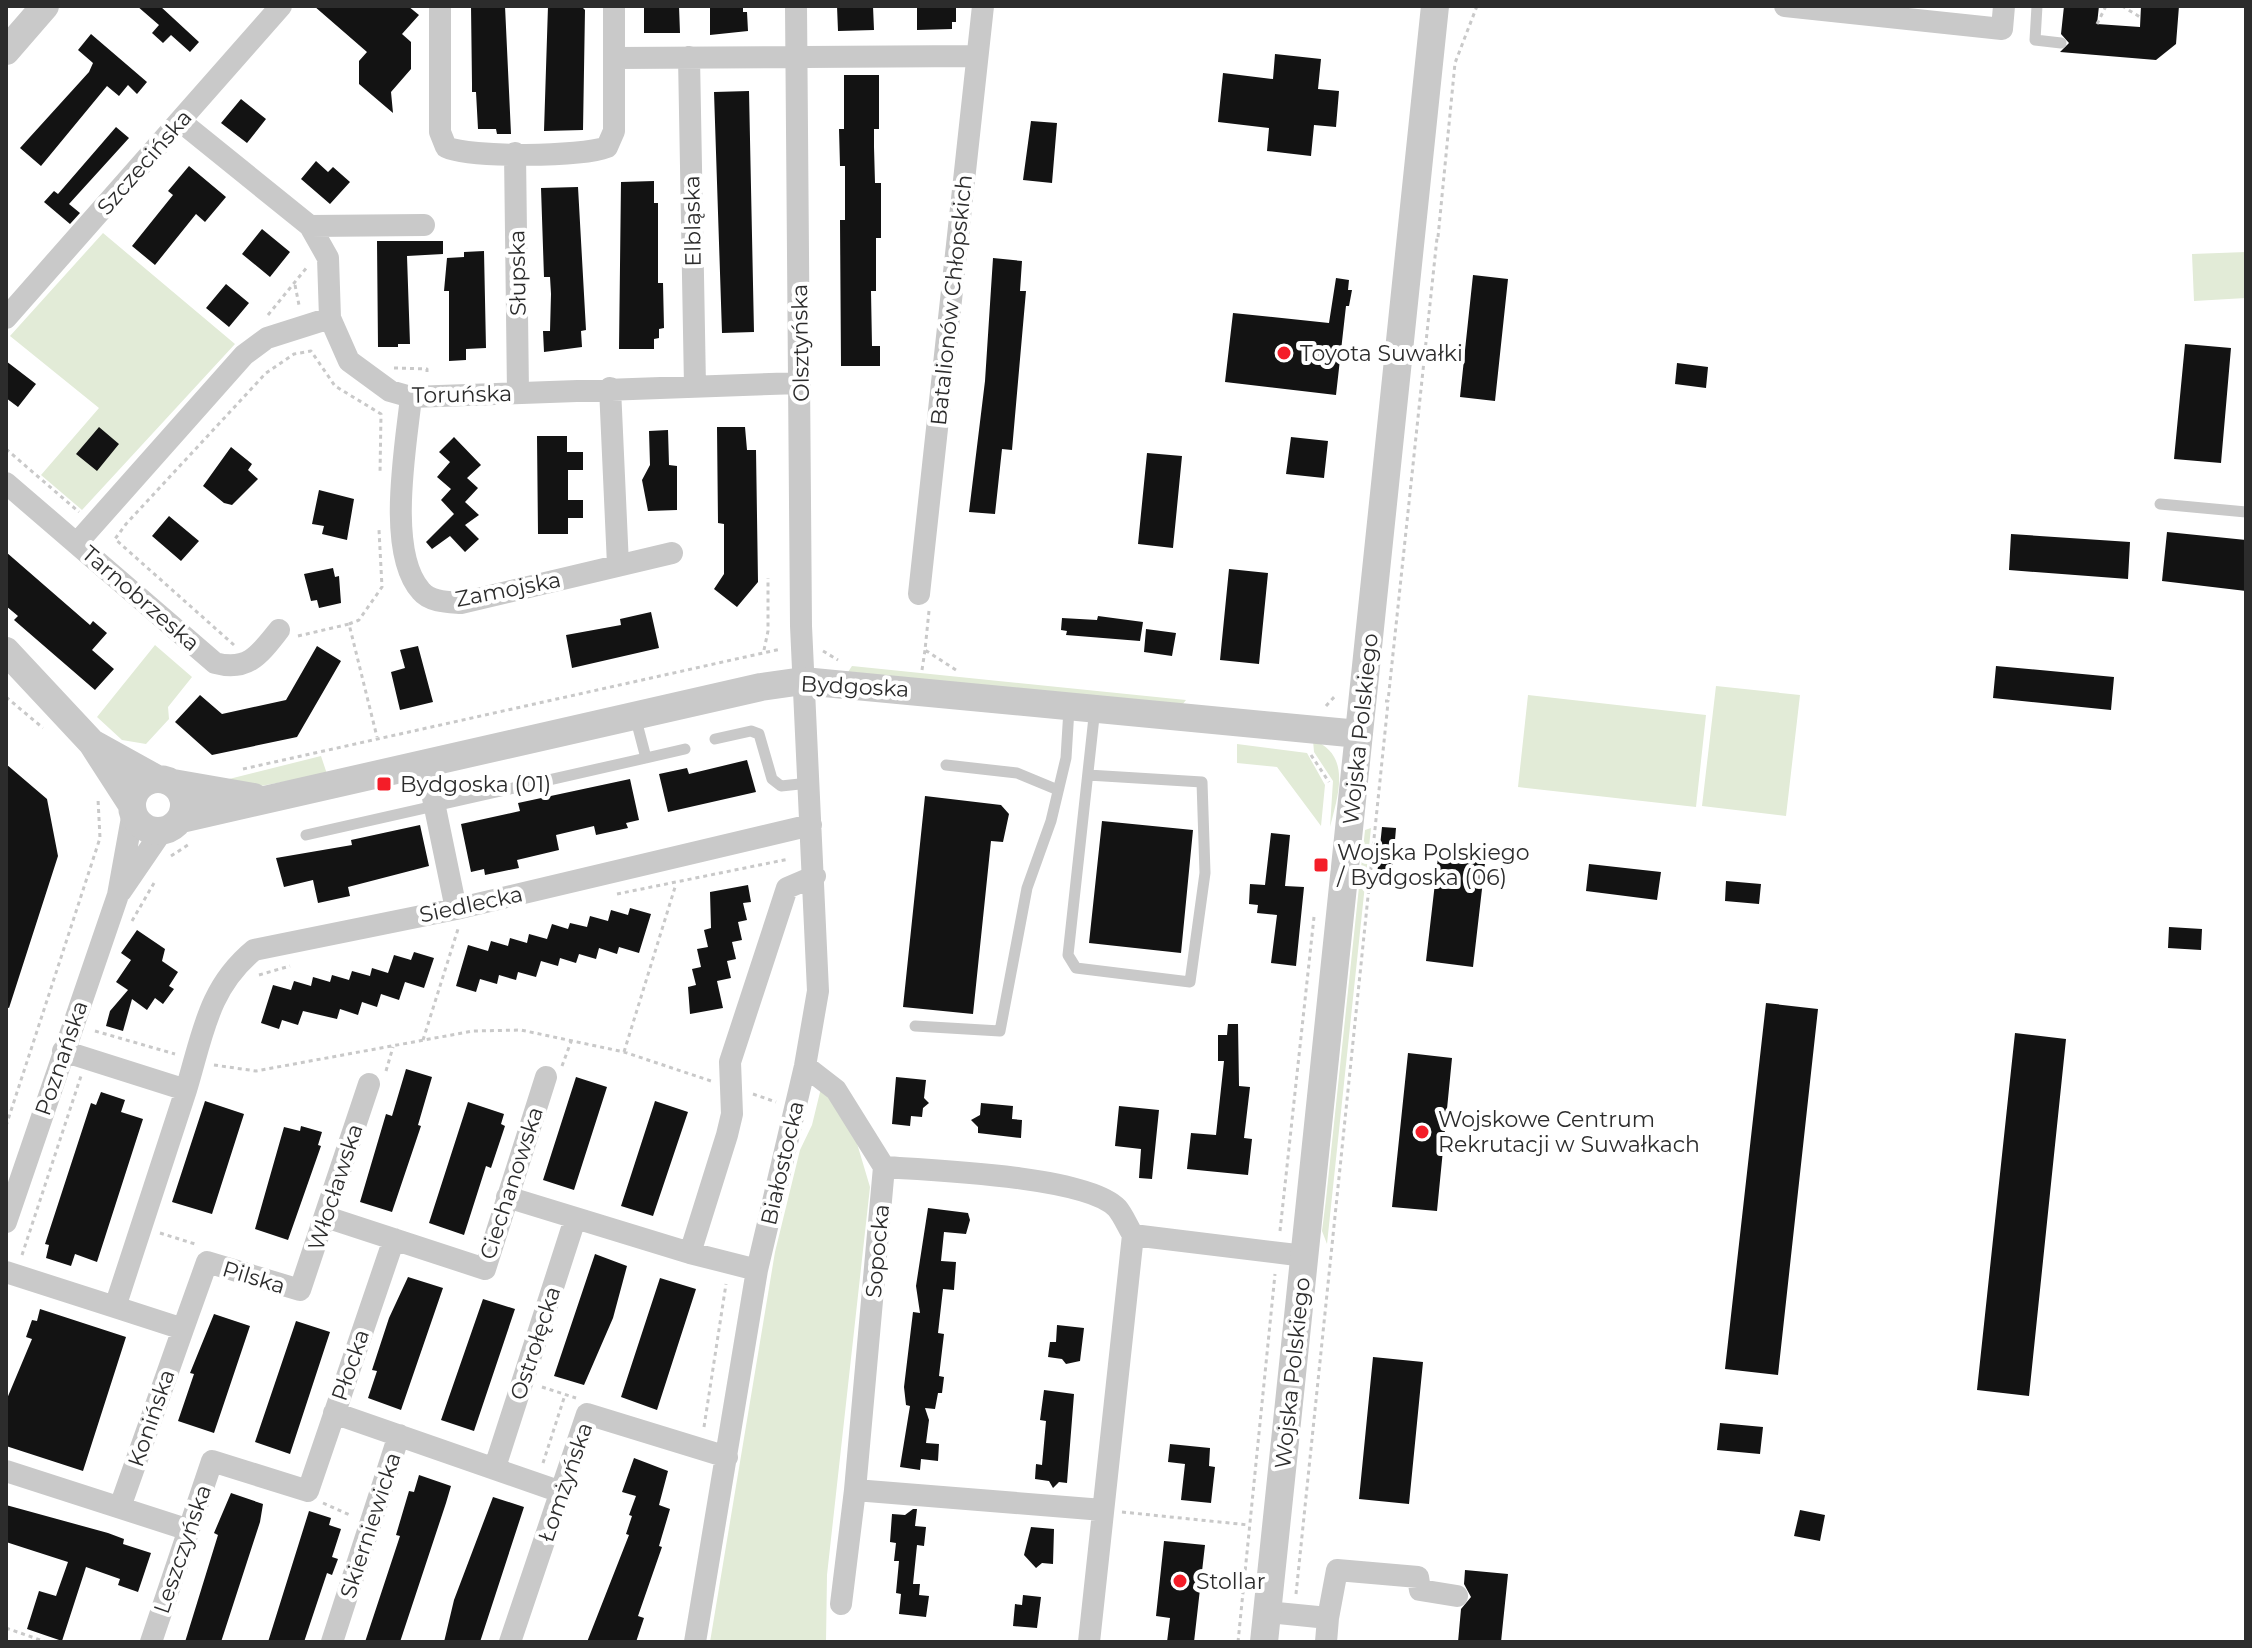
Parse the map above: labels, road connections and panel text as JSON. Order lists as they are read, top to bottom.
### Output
{
  "streets": {
    "street": [
      "Szczecińska",
      "Elbląska",
      "Słupska",
      "Batalionów Chłopskich",
      "Olsztyńska",
      "Toruńska",
      "Zamojska",
      "Tarnobrzeska",
      "Bydgoska",
      "Wojska Polskiego",
      "Siedlecka",
      "Poznańska",
      "Białostocka",
      "Ciechanowska",
      "Włocławska",
      "Sopocka",
      "Pilska",
      "Ostrołęcka",
      "Płocka",
      "Konińska",
      "Łomżyńska",
      "Skierniewicka",
      "Leszczyńska"
    ]
  },
  "crossings": [
    ["Szczecińska", "Toruńska"],
    ["Elbląska", "Toruńska"],
    ["Słupska", "Toruńska"],
    ["Olsztyńska", "Toruńska"],
    ["Olsztyńska", "Bydgoska"],
    ["Olsztyńska", "Białostocka"],
    ["Toruńska", "Zamojska"],
    ["Bydgoska", "Wojska Polskiego"],
    ["Bydgoska", "Poznańska"],
    ["Bydgoska", "Białostocka"],
    ["Siedlecka", "Białostocka"],
    ["Białostocka", "Łomżyńska"],
    ["Ciechanowska", "Włocławska"],
    ["Ciechanowska", "Płocka"],
    ["Włocławska", "Pilska"],
    ["Pilska", "Konińska"],
    ["Ostrołęcka", "Skierniewicka"],
    ["Płocka", "Leszczyńska"],
    ["Łomżyńska", "Skierniewicka"]
  ],
  "places": {
    "other": ["Toyota Suwałki", "Wojskowe Centrum Rekrutacji w Suwałkach", "Stollar"],
    "transit": ["Bydgoska (01)", "Wojska Polskiego / Bydgoska (06)"]
  }
}
